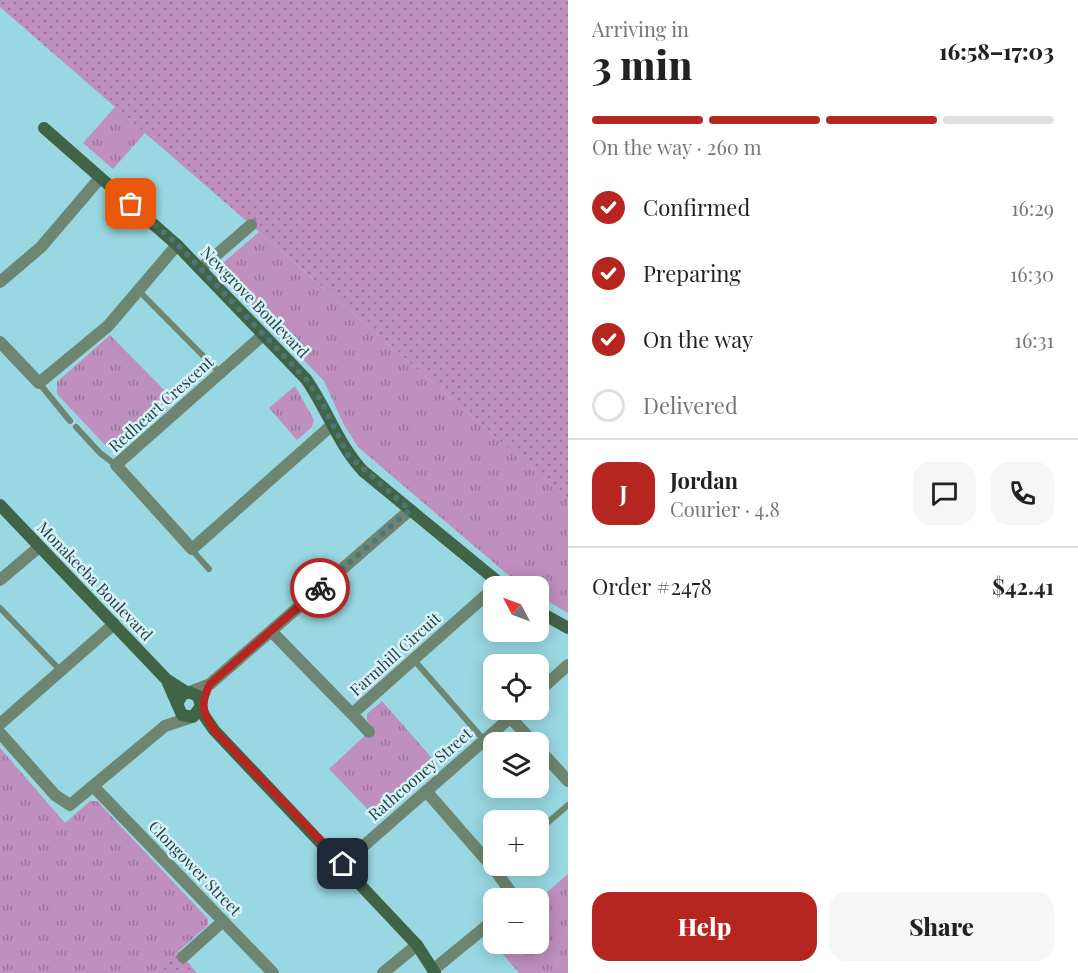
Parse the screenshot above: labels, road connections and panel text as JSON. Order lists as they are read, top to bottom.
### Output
{
  "streets": {
    "street": [
      "Newgrove Boulevard",
      "Redheart Crescent",
      "Monakeeba Boulevard",
      "Farmhill Circuit",
      "Rathcooney Street",
      "Clongower Street"
    ]
  },
  "crossings": [
    ["Newgrove Boulevard", "Redheart Crescent"]
  ],
  "north": "top left",
  "page": {
    "heading": ["3 min", "Arriving in", "16:58–17:03"],
    "panel": [
      "Jordan",
      "Courier · 4.8",
      "Order #2478",
      "$42.41"
    ],
    "bar": "On the way · 260 m",
    "list": [
      ["Confirmed", "16:29"],
      ["Preparing", "16:30"],
      ["On the way", "16:31"],
      "Delivered"
    ],
    "round": "J",
    "map_buttons": ["+", "−"],
    "buttons": ["Help", "Share"]
  }
}
